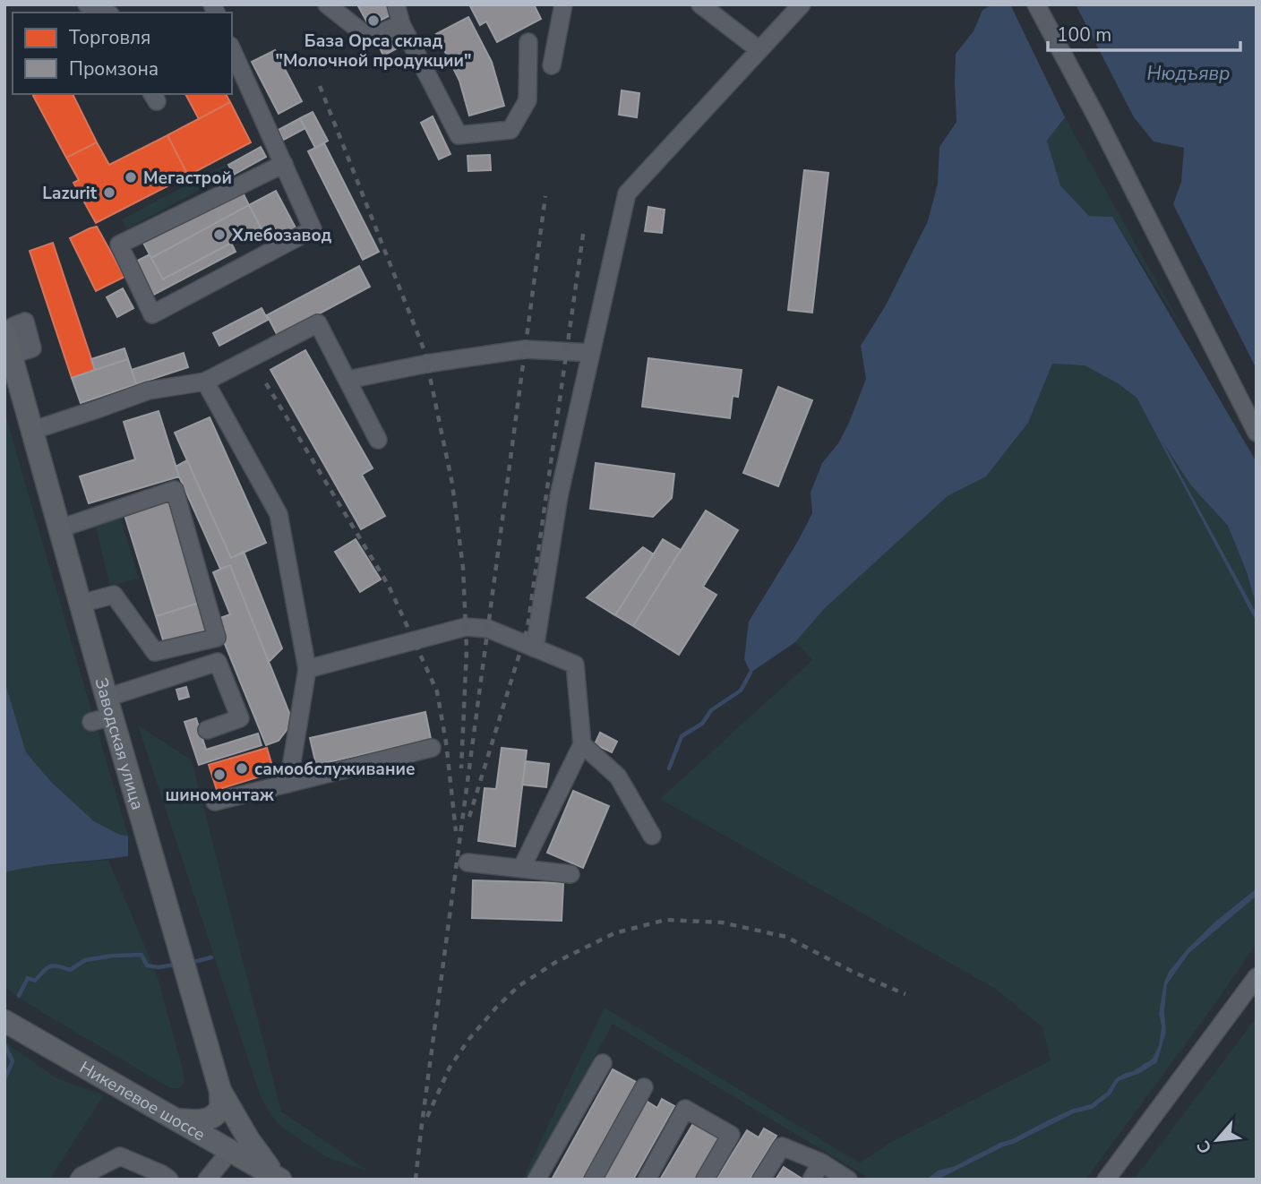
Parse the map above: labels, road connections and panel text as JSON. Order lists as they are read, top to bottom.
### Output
{
  "streets": {
    "main road": ["Заводская улица", "Никелевое шоссе"]
  },
  "crossings": [
    ["Заводская улица", "Никелевое шоссе"]
  ],
  "water": ["Нюдъявр"],
  "places": [
    "База Орса склад \"Молочной продукции\"",
    "Мегастрой",
    "Lazurit",
    "Хлебозавод",
    "самообслуживание",
    "шиномонтаж"
  ],
  "legend": ["Торговля", "Промзона"],
  "scale_bar": "100 m",
  "north": "bottom left"
}
